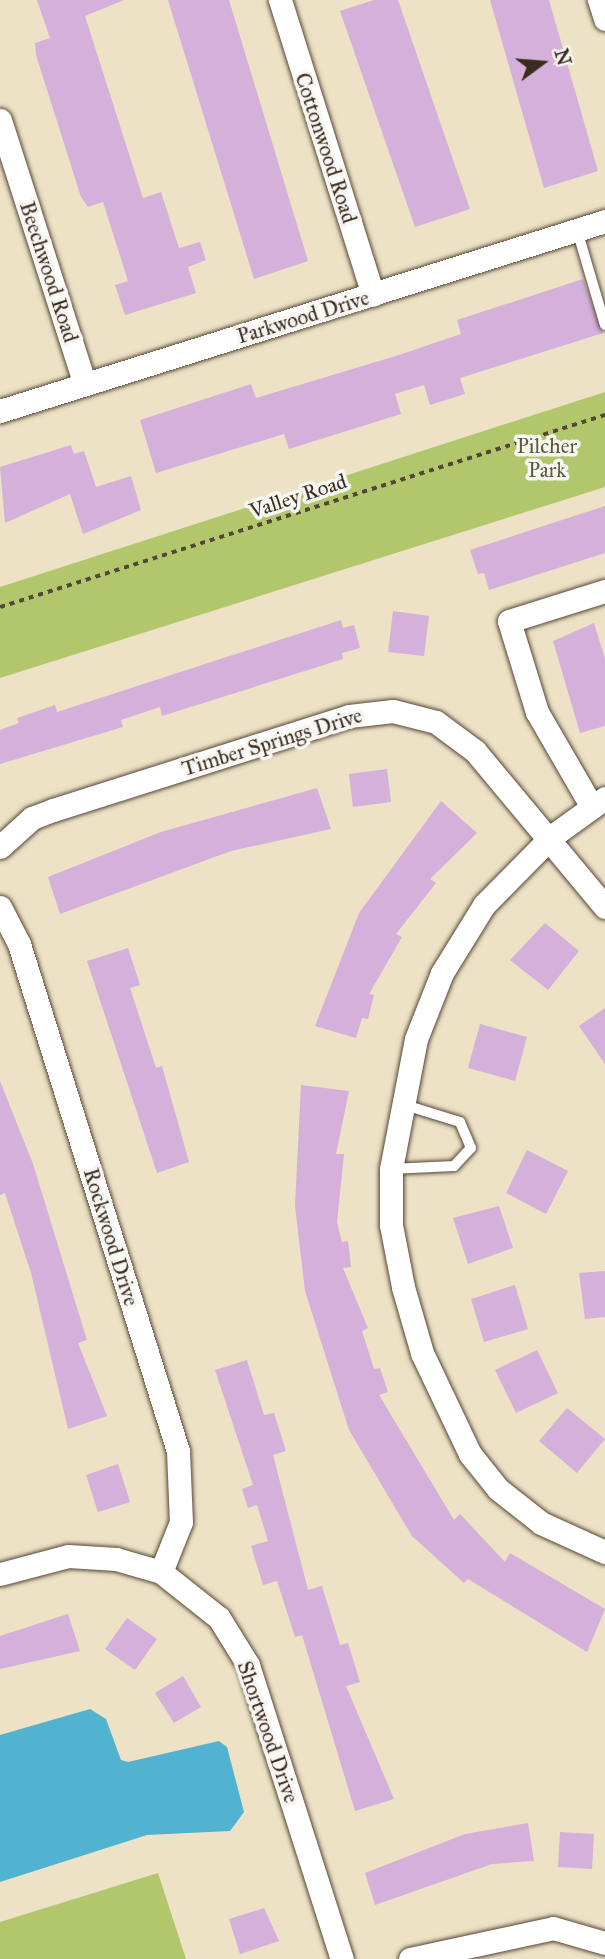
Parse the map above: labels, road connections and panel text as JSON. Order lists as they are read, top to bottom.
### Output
{
  "streets": {
    "street": [
      "Cottonwood Road",
      "Beechwood Road",
      "Parkwood Drive",
      "Timber Springs Drive",
      "Rockwood Drive",
      "Shortwood Drive"
    ],
    "path": ["Valley Road"]
  },
  "crossings": [
    ["Cottonwood Road", "Parkwood Drive"],
    ["Beechwood Road", "Parkwood Drive"],
    ["Rockwood Drive", "Shortwood Drive"]
  ],
  "parks": ["Pilcher Park"],
  "north": "right"
}
